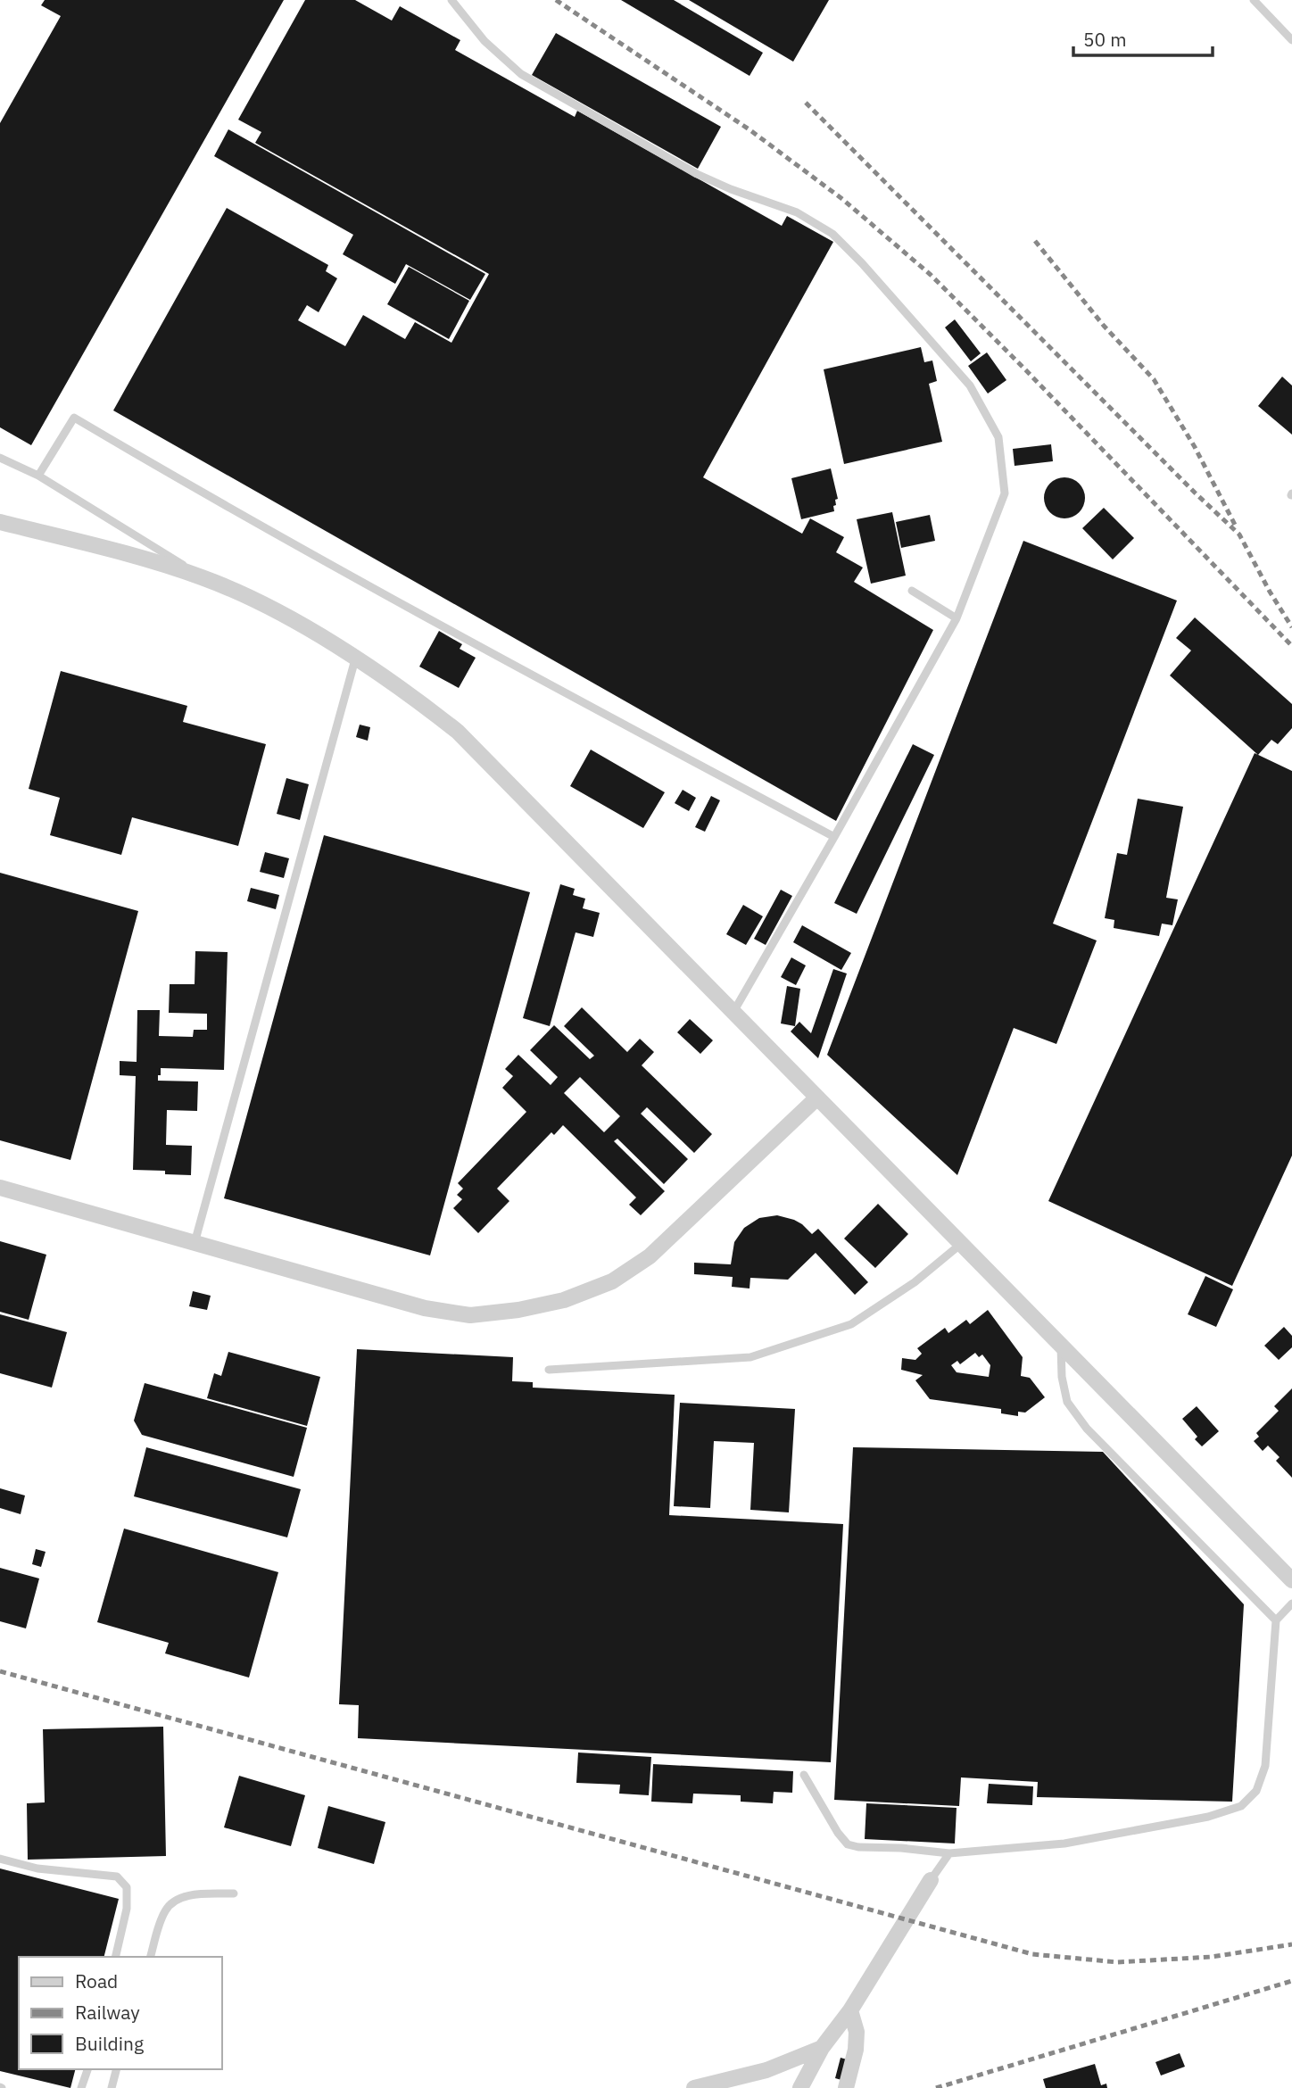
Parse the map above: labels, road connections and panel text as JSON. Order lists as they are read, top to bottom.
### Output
{
  "legend": ["Road", "Railway", "Building"],
  "scale_bar": "50 m"
}
